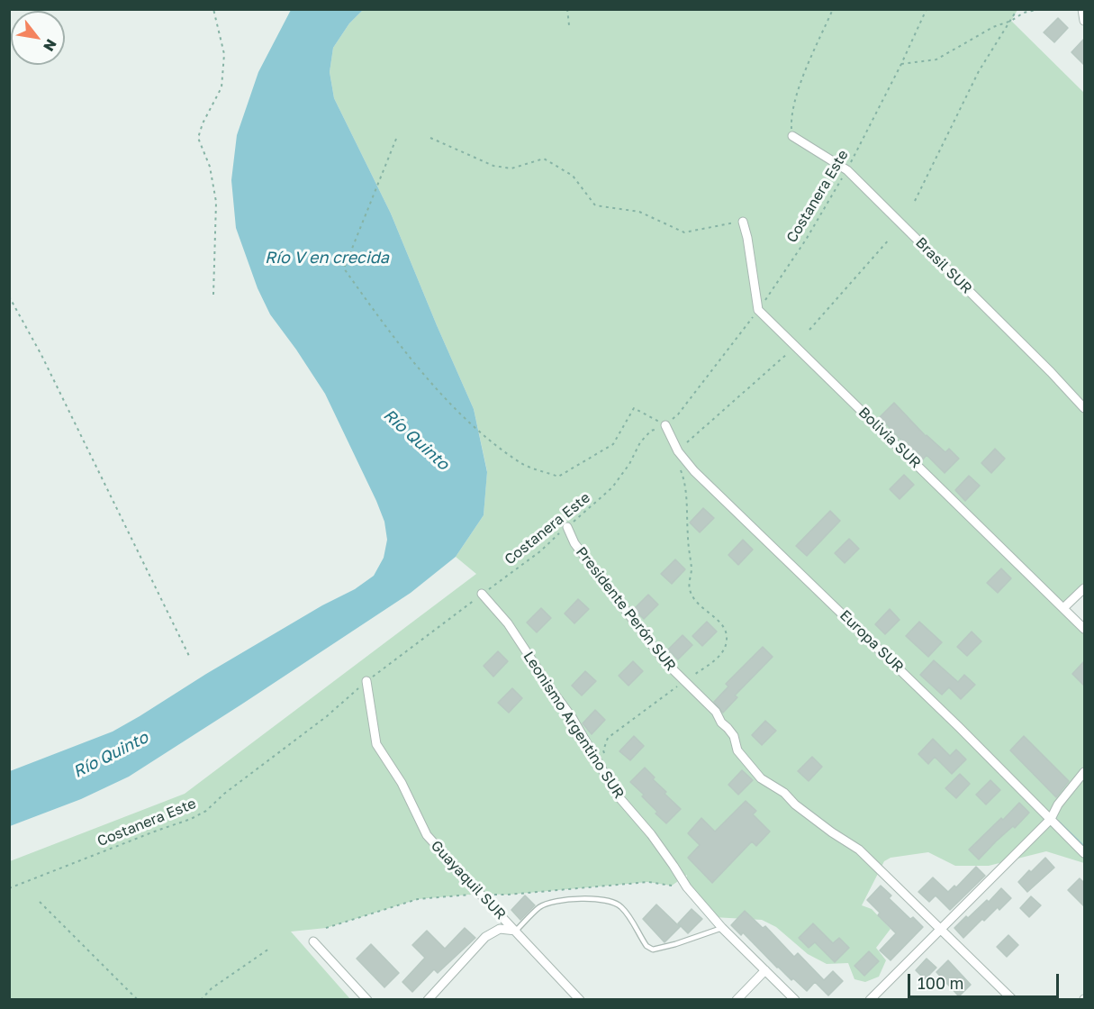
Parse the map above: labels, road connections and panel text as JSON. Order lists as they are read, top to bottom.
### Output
{
  "streets": {
    "street": [
      "Brasil SUR",
      "Bolivia SUR",
      "Presidente Perón SUR",
      "Europa SUR",
      "Leonismo Argentino SUR",
      "Guayaquil SUR"
    ],
    "path": ["Costanera Este"]
  },
  "crossings": [
    ["Costanera Este", "Brasil SUR"],
    ["Costanera Este", "Bolivia SUR"],
    ["Costanera Este", "Presidente Perón SUR"],
    ["Costanera Este", "Europa SUR"],
    ["Costanera Este", "Leonismo Argentino SUR"],
    ["Costanera Este", "Guayaquil SUR"]
  ],
  "water": ["Río V en crecida", "Río Quinto"],
  "scale_bar": "100 m",
  "north": "bottom right"
}
